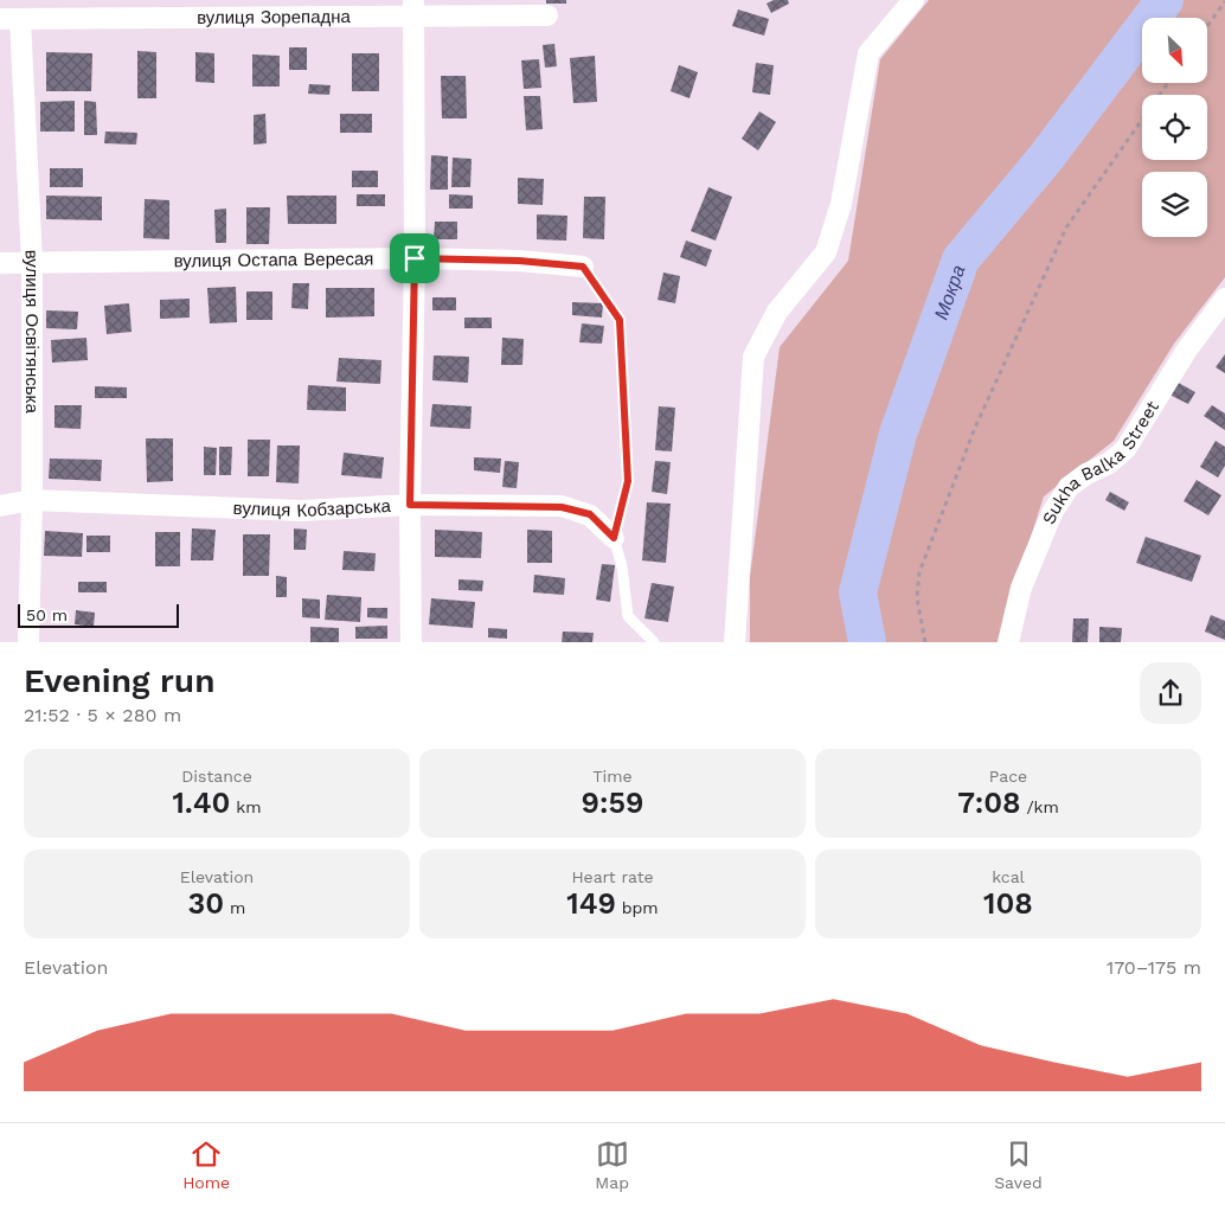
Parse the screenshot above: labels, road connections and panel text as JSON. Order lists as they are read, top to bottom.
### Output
{
  "streets": {
    "street": [
      "вулиця Зорепадна",
      "вулиця Остапа Вересая",
      "вулиця Освітянська",
      "Sukha Balka Street",
      "вулиця Кобзарська"
    ]
  },
  "crossings": [
    ["вулиця Зорепадна", "вулиця Освітянська"],
    ["вулиця Остапа Вересая", "вулиця Освітянська"],
    ["вулиця Освітянська", "вулиця Кобзарська"]
  ],
  "water": ["Мокра"],
  "scale_bar": "50 m",
  "north": "bottom right",
  "page": {
    "scale": "50 m",
    "heading": ["Evening run", "21:52 · 5 × 280 m"],
    "stats": [
      ["Distance", "1.40 km"],
      ["Time", "9:59"],
      ["Pace", "7:08 /km"],
      ["Elevation", "30 m"],
      ["Heart rate", "149 bpm"],
      ["kcal", "108"]
    ],
    "chart": ["Elevation", "170–175 m"],
    "tabs": ["Home", "Map", "Saved"]
  }
}
